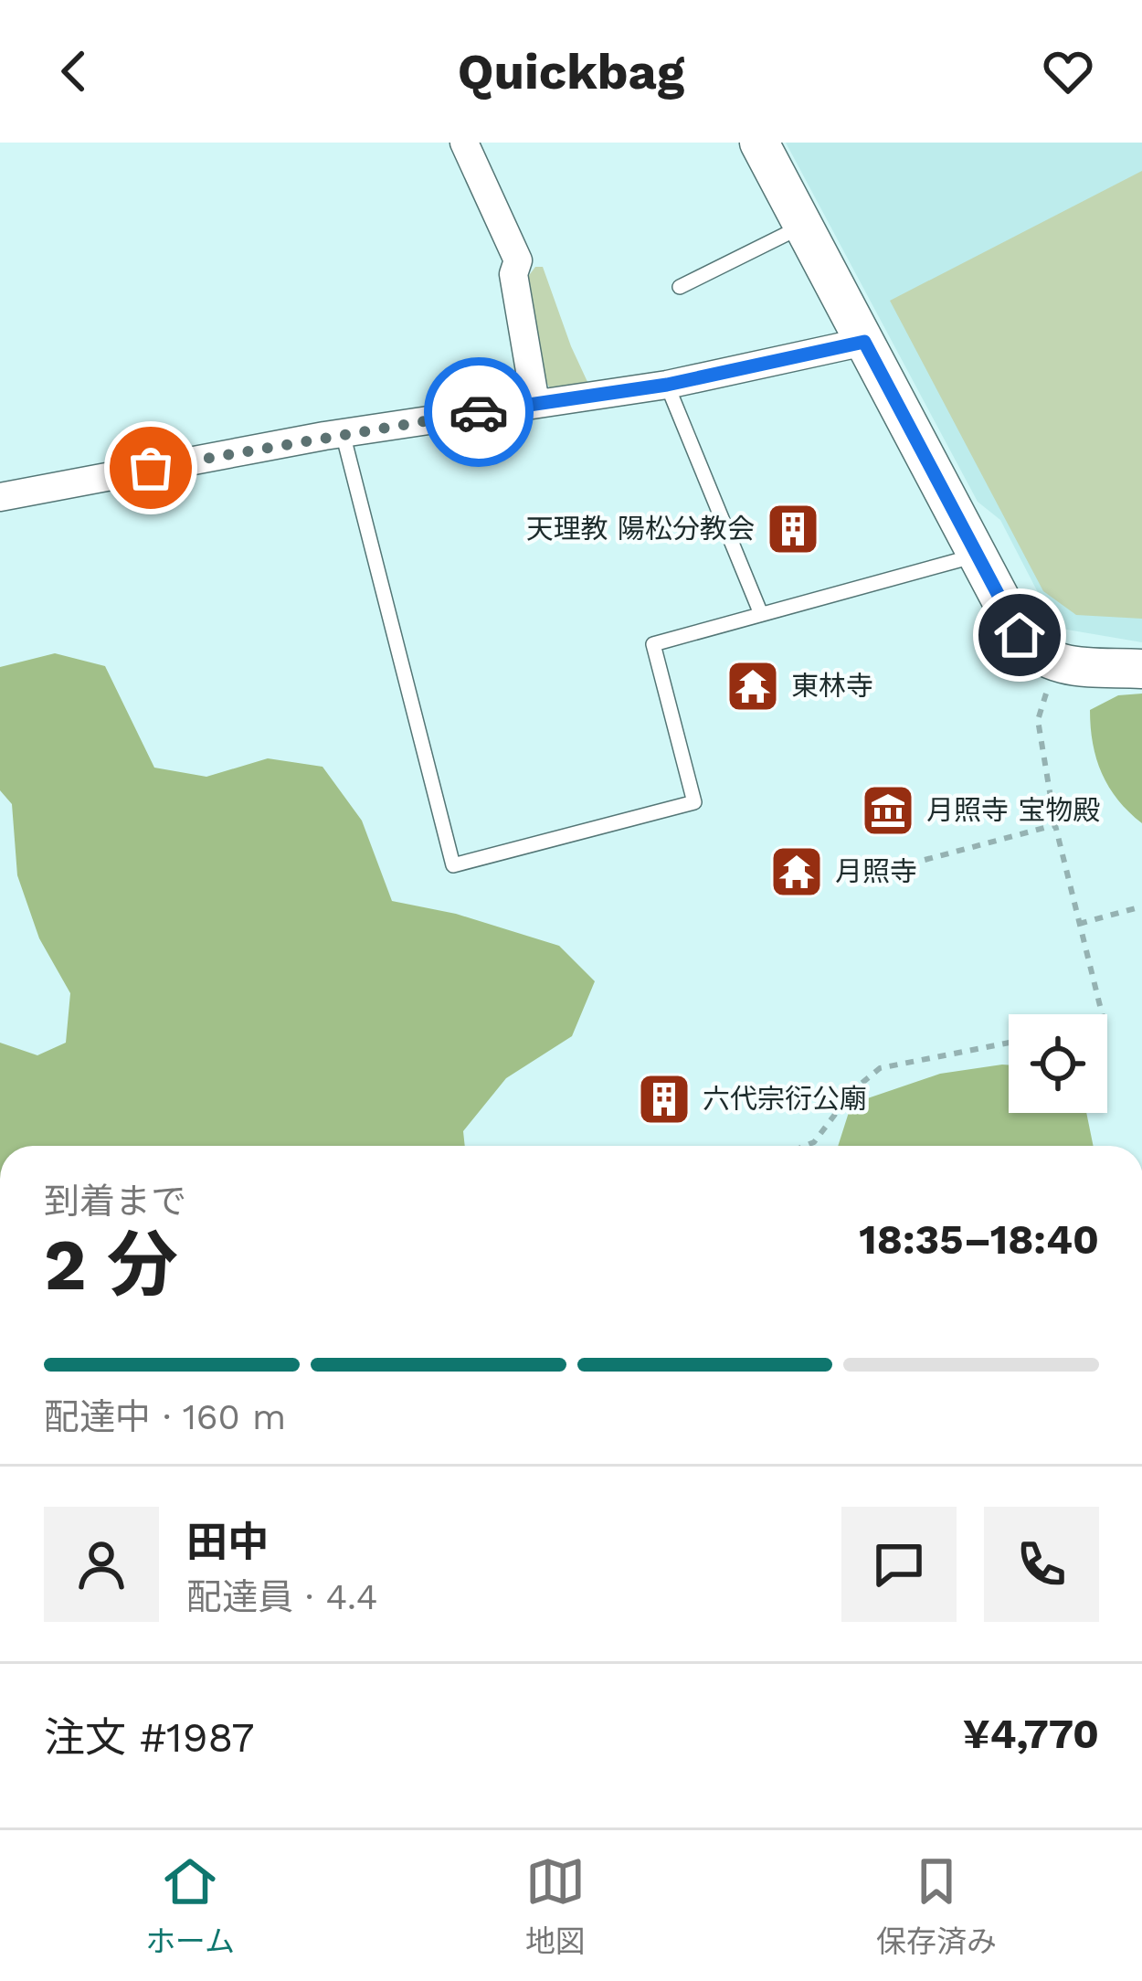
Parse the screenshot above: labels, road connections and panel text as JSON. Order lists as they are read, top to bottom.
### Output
{
  "places": {
    "building": ["天理教 陽松分教会", "六代宗衍公廟"],
    "temple": ["東林寺", "月照寺"],
    "museum": ["月照寺 宝物殿"]
  },
  "page": {
    "header": "Quickbag",
    "heading": ["2 分", "到着まで", "18:35–18:40"],
    "panel": [
      "田中",
      "配達員 · 4.4",
      "注文 #1987",
      "¥4,770"
    ],
    "bar": "配達中 · 160 m",
    "tabs": ["ホーム", "地図", "保存済み"]
  }
}
